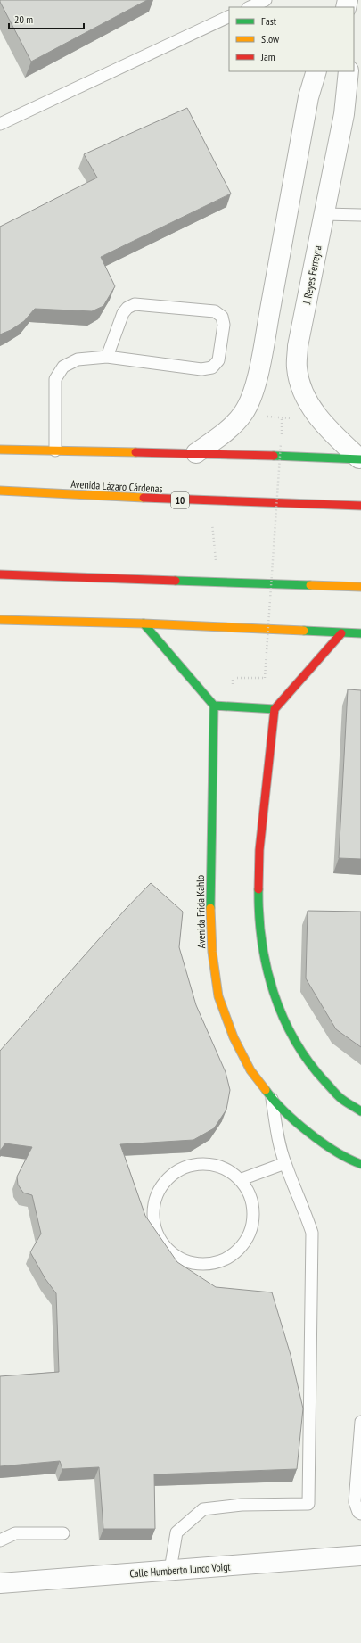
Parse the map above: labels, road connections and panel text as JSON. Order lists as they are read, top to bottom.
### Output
{
  "streets": {
    "main road": ["Avenida Lázaro Cárdenas", "10", "Avenida Frida Kahlo"],
    "street": ["J. Reyes Ferreyra", "Calle Humberto Junco Voigt"]
  },
  "legend": ["Fast", "Slow", "Jam"],
  "scale_bar": "20 m"
}
